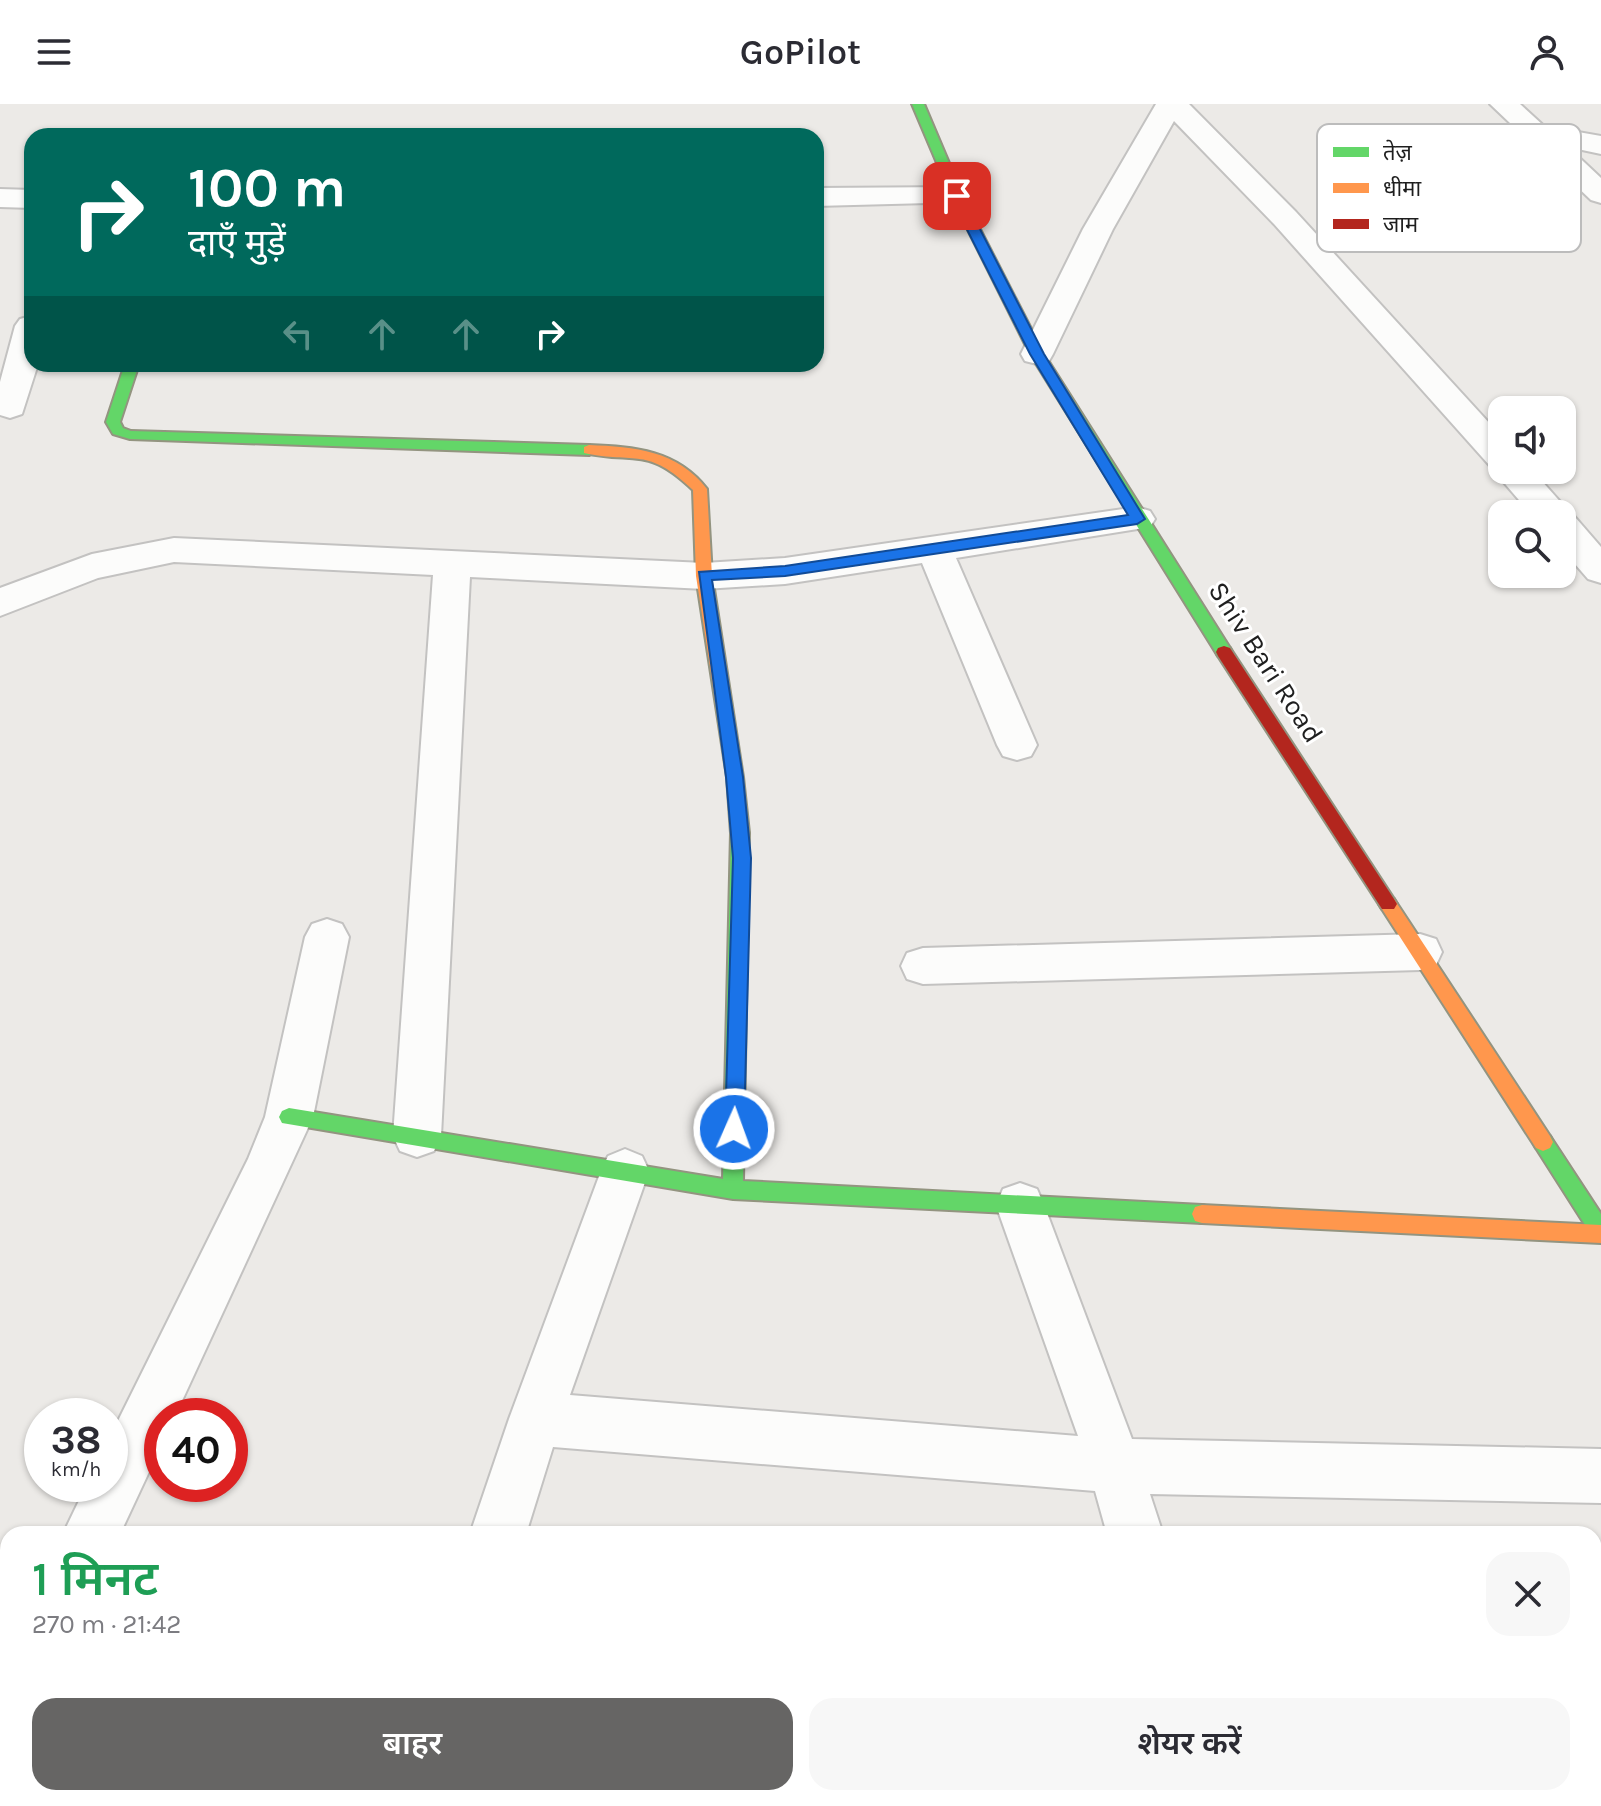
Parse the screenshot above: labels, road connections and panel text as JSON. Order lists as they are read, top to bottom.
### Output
{
  "streets": {
    "street": ["Shiv Bari Road"]
  },
  "legend": ["तेज़", "धीमा", "जाम"],
  "page": {
    "header": "GoPilot",
    "turn": ["100 m", "दाएँ मुड़ें"],
    "speed": "38 km/h",
    "limit": "40",
    "heading": ["1 मिनट", "270 m · 21:42"],
    "buttons": ["बाहर", "शेयर करें"]
  }
}
